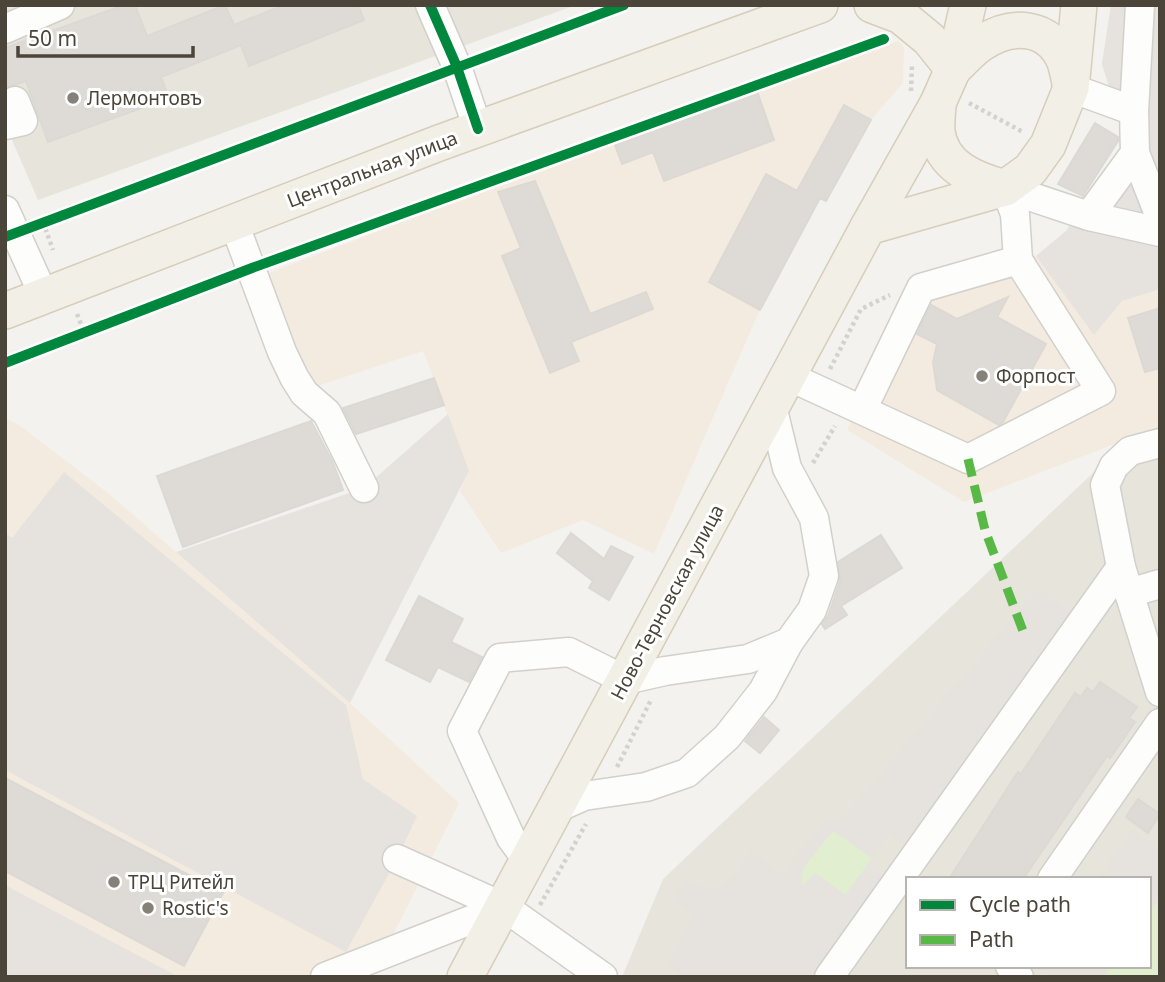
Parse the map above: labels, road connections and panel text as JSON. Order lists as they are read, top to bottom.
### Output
{
  "streets": {
    "main road": ["Центральная улица", "Ново-Терновская улица"]
  },
  "places": [
    "Лермонтовъ",
    "Форпост",
    "ТРЦ Ритейл",
    "Rostic's"
  ],
  "legend": ["Cycle path", "Path"],
  "scale_bar": "50 m"
}
